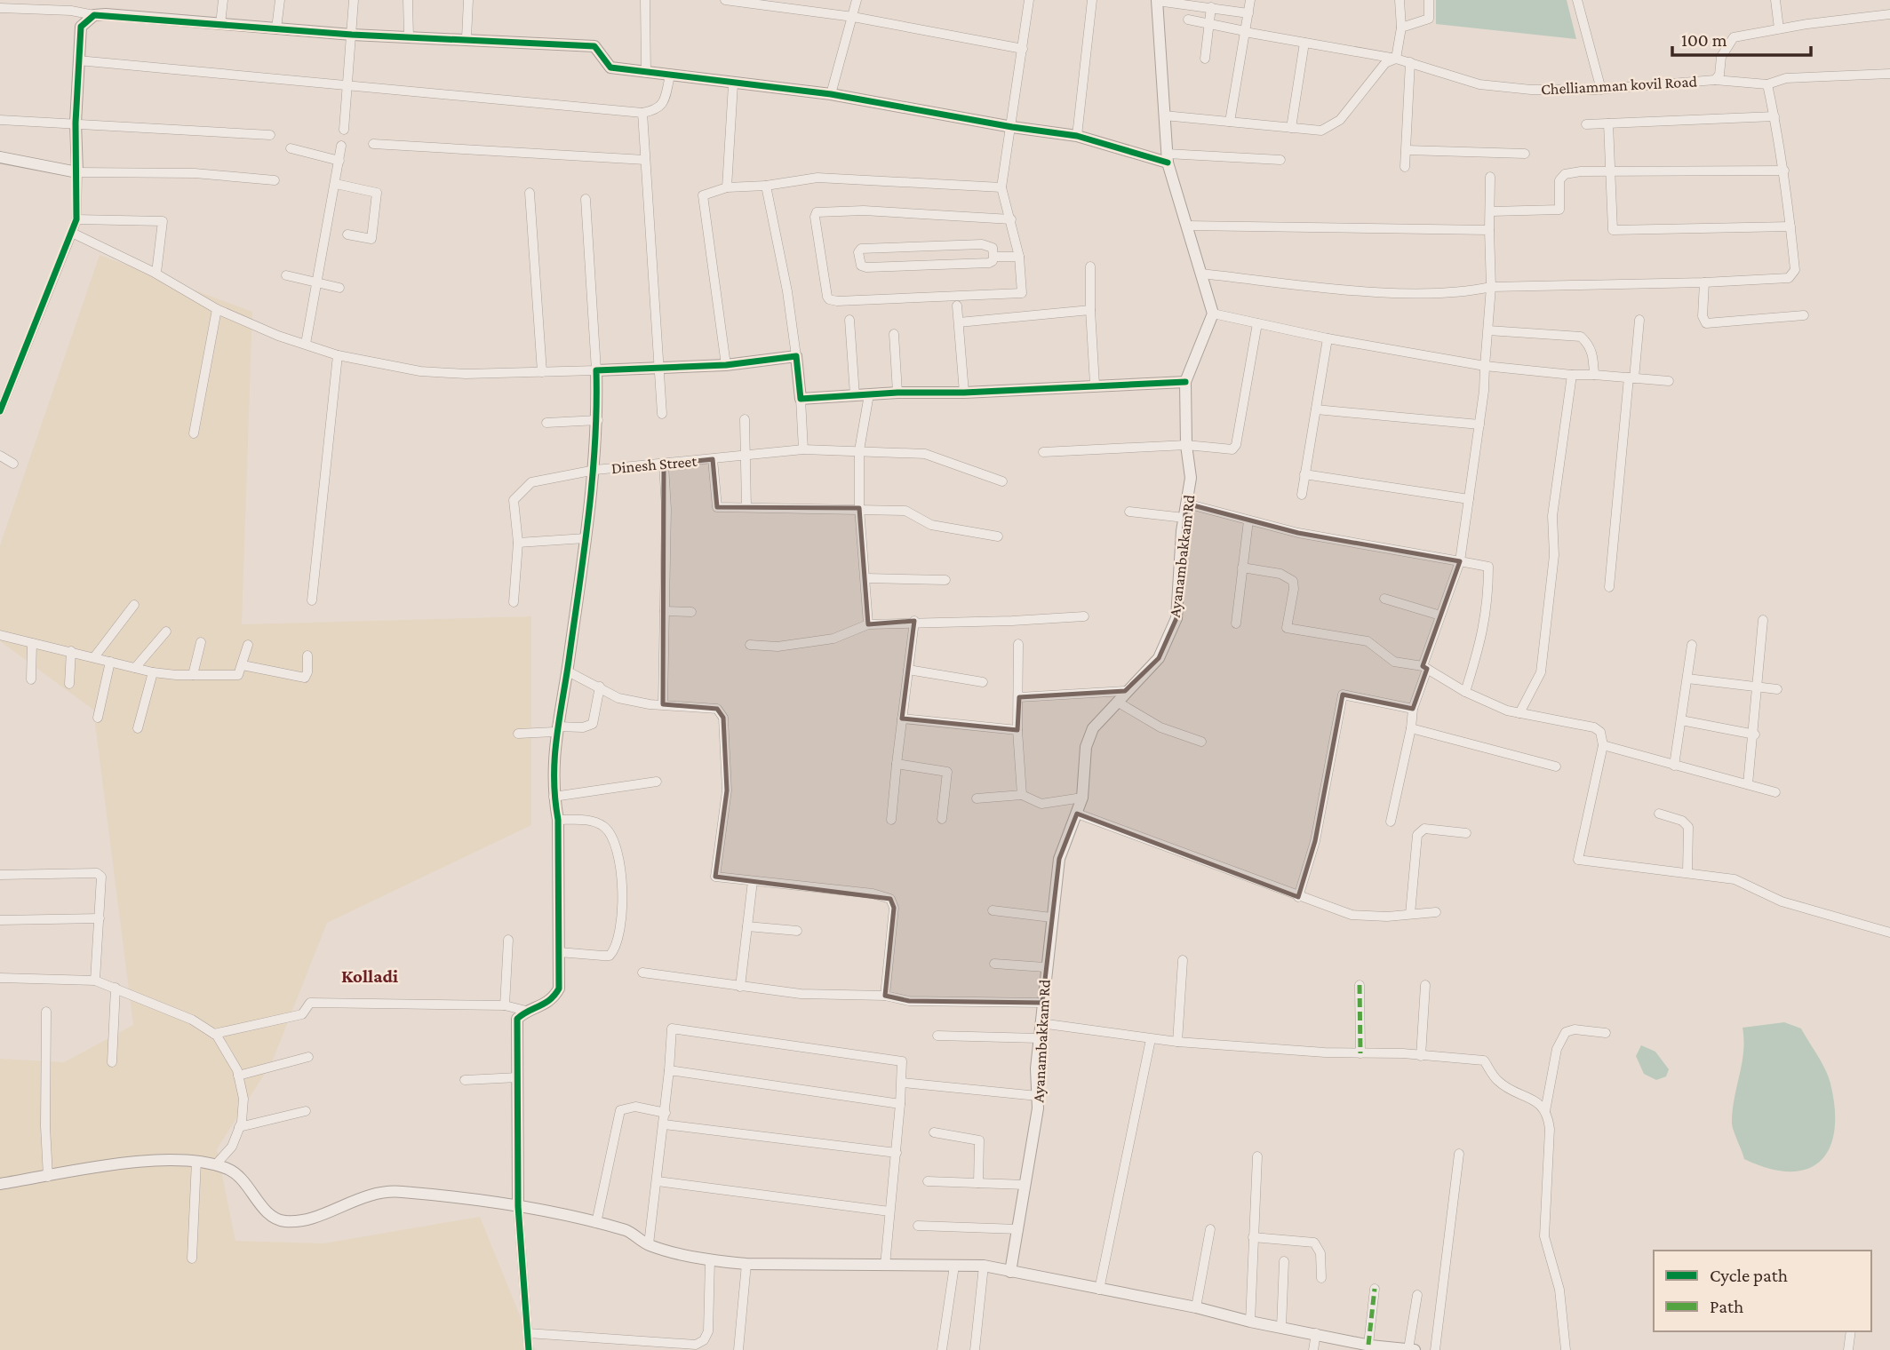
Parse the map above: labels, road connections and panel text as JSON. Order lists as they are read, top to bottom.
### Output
{
  "streets": {
    "street": ["Chelliamman kovil Road", "Dinesh Street", "Ayanambakkam Rd"]
  },
  "districts": ["Kolladi"],
  "legend": ["Cycle path", "Path"],
  "scale_bar": "100 m"
}
